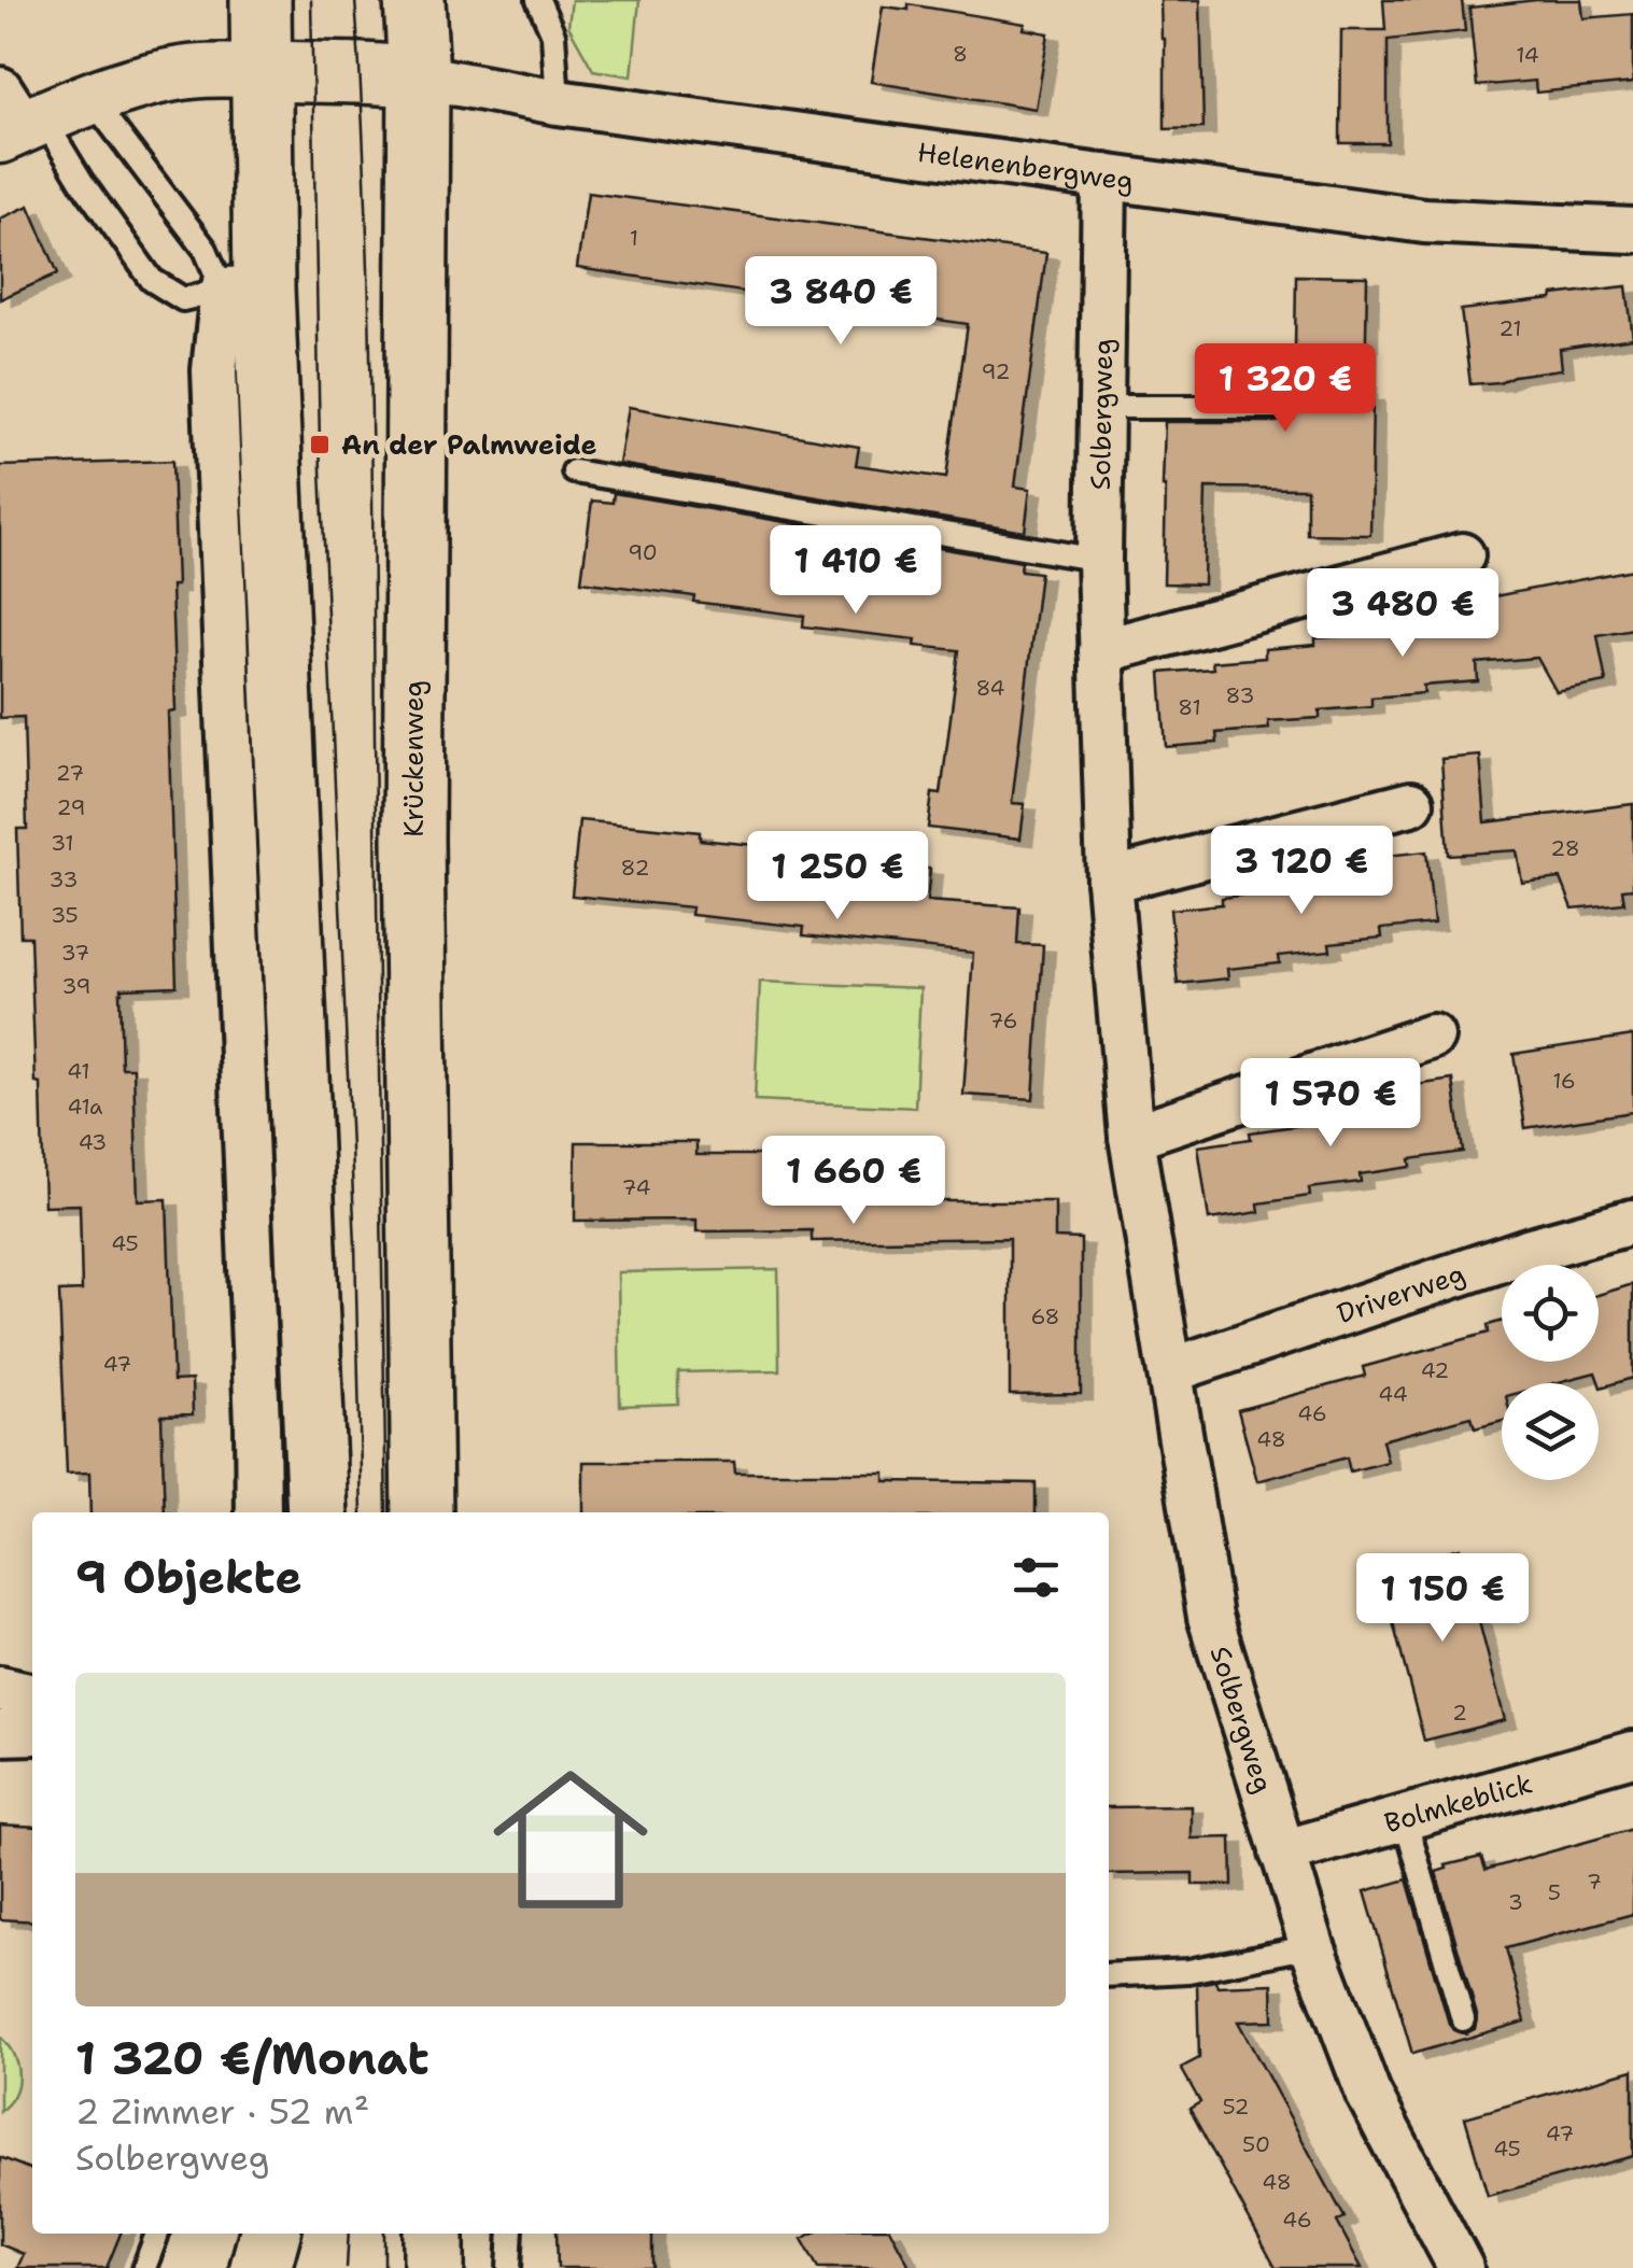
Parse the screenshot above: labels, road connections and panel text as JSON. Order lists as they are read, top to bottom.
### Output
{
  "streets": {
    "main road": ["Krückenweg"],
    "street": [
      "Helenenbergweg",
      "Solbergweg",
      "Driverweg",
      "Bolmkeblick"
    ]
  },
  "crossings": [
    ["Helenenbergweg", "Solbergweg"],
    ["Helenenbergweg", "Krückenweg"],
    ["Solbergweg", "Driverweg"],
    ["Solbergweg", "Bolmkeblick"]
  ],
  "places": {
    "transit": ["An der Palmweide"]
  },
  "house_numbers": [
    "8",
    "14",
    "1",
    "21",
    "92",
    "90",
    "84",
    "83",
    "81",
    "27",
    "29",
    "31",
    "28",
    "82",
    "33",
    "35",
    "37",
    "39",
    "76",
    "41",
    "16",
    "41a",
    "43",
    "74",
    "45",
    "68",
    "47",
    "42",
    "44",
    "46",
    "48",
    "2",
    "7",
    "5",
    "3",
    "52",
    "47",
    "50",
    "45",
    "48",
    "46"
  ],
  "page": {
    "price": [
      "3 840 €",
      "1 320 €",
      "1 410 €",
      "3 480 €",
      "3 120 €",
      "1 250 €",
      "1 570 €",
      "1 660 €",
      "1 150 €"
    ],
    "heading": "9 Objekte",
    "list": [
      {
        "name": "1 320 €/Monat",
        "note": "2 Zimmer · 52 m² · Solbergweg"
      }
    ]
  }
}
